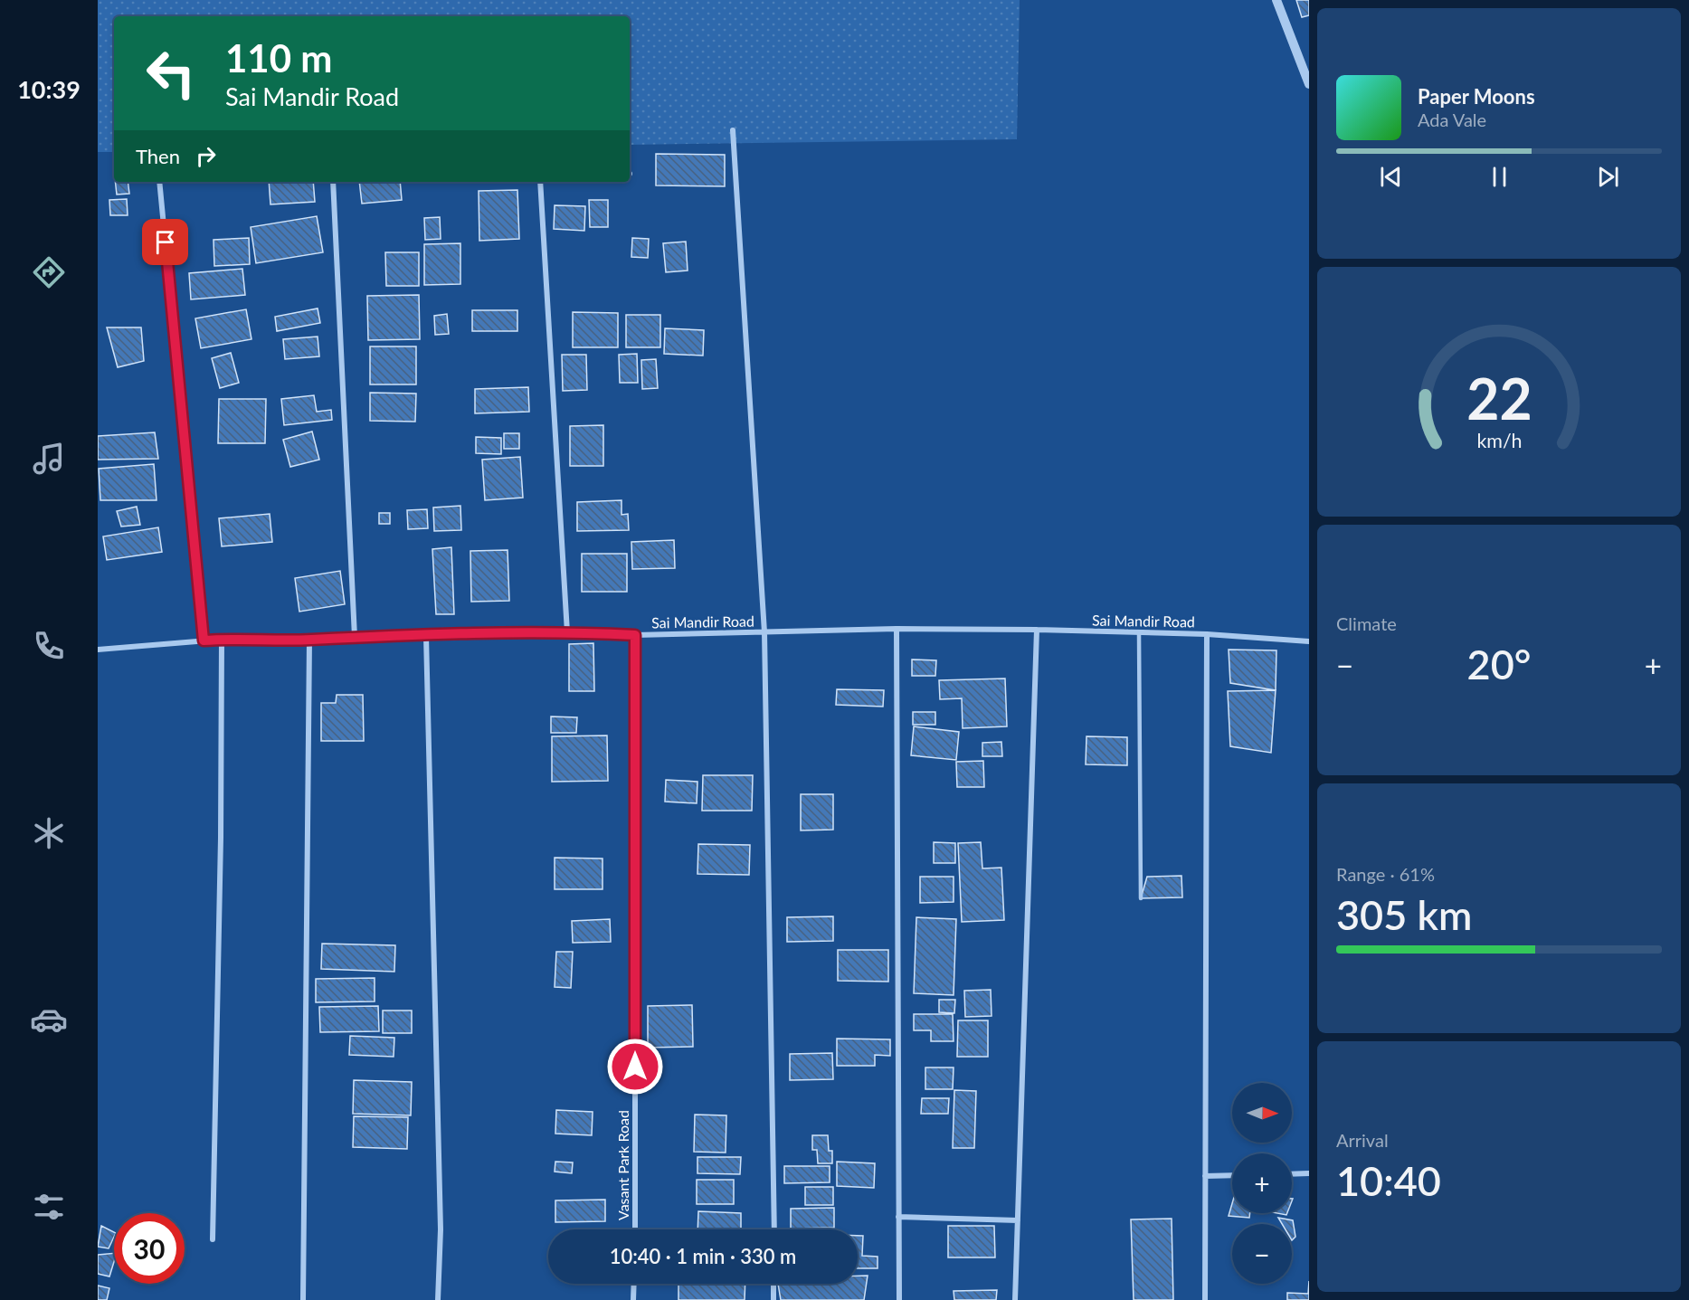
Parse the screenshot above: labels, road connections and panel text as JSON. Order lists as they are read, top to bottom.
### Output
{
  "streets": {
    "street": ["Sai Mandir Road", "Vasant Park Road"]
  },
  "crossings": [
    ["Sai Mandir Road", "Vasant Park Road"]
  ],
  "north": "right",
  "page": {
    "tabs": "10:39",
    "turn": ["110 m", "Sai Mandir Road"],
    "song": ["Paper Moons", "Ada Vale"],
    "then": "Then",
    "tile": [
      "Climate",
      ["Range · 61%", "305 km"],
      ["Arrival", "10:40"]
    ],
    "heat": ["−", "20°", "+"],
    "map_buttons": ["+", "−"],
    "limit": "30",
    "trip": "10:40 · 1 min · 330 m",
    "gauge": ["22", "km/h"]
  }
}
